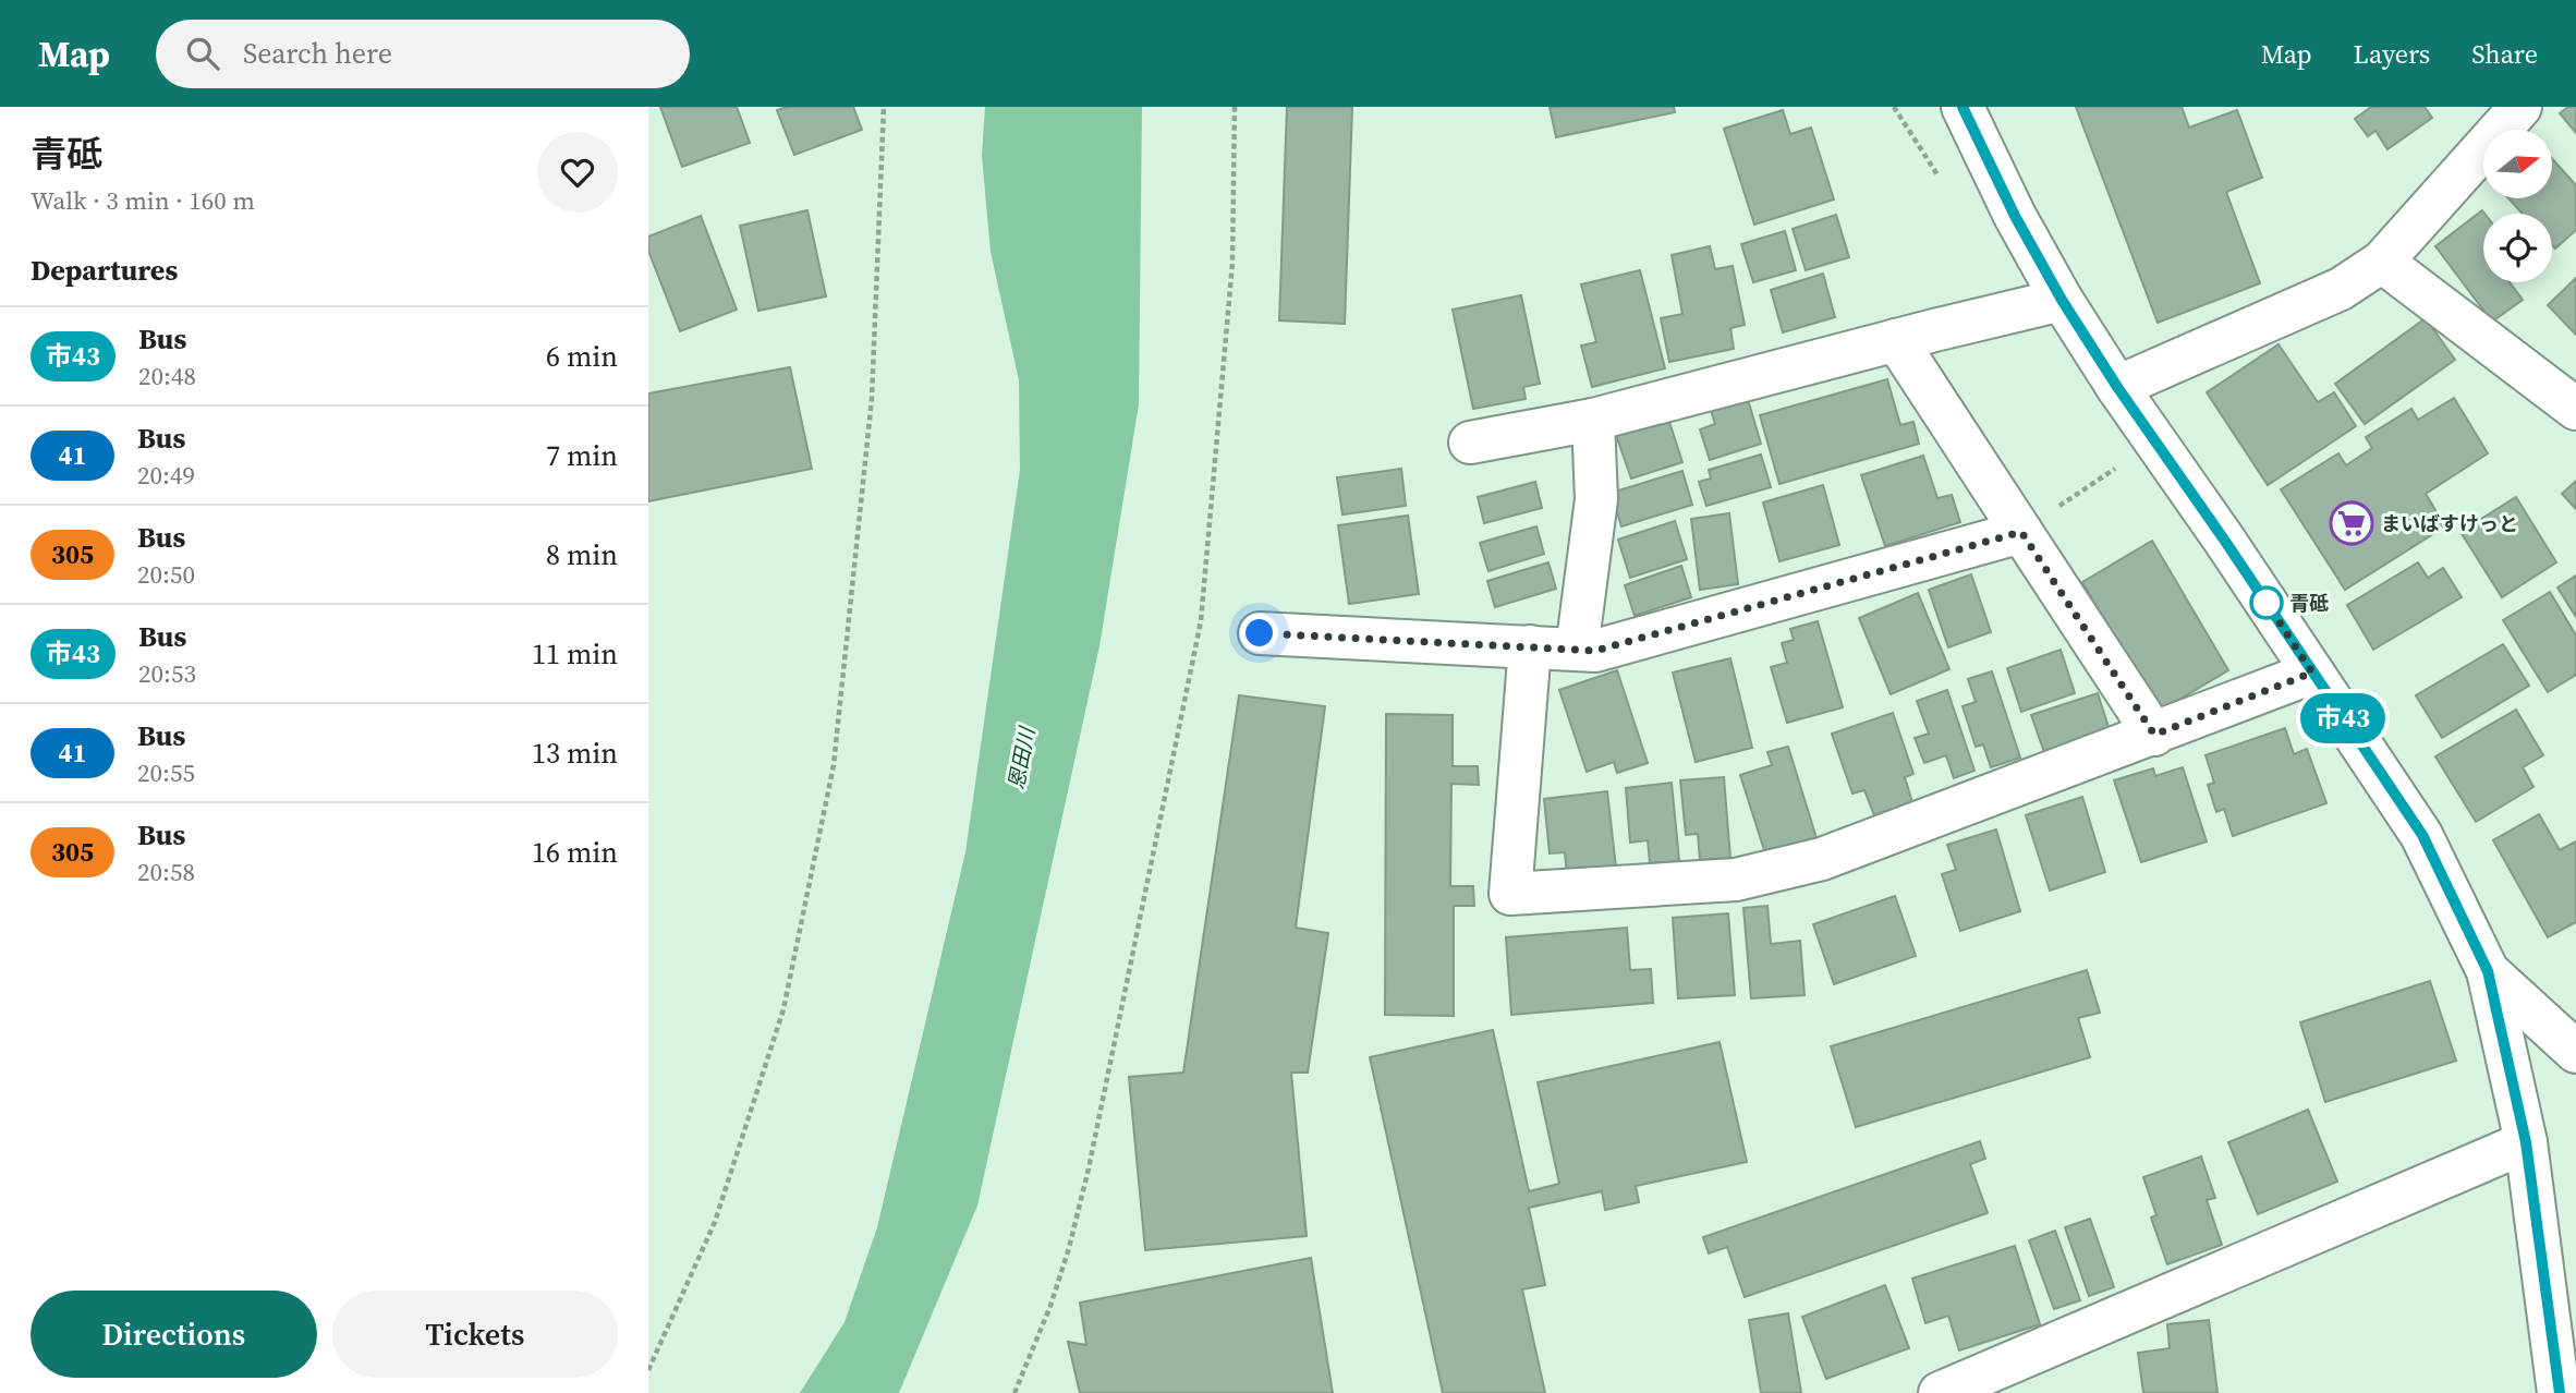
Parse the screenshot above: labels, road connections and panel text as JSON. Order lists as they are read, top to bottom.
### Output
{
  "water": ["恩田川"],
  "places": {
    "supermarket": ["まいばすけっと"],
    "other": ["青砥"]
  },
  "lines": ["bus line 市43"],
  "north": "right",
  "page": {
    "header": "Map",
    "search": "Search here",
    "nav": ["Map", "Layers", "Share"],
    "heading": [
      ["青砥", "Walk · 3 min · 160 m"],
      "Departures"
    ],
    "on_map": "市43",
    "list": [
      {
        "mark": "市43",
        "name": "Bus",
        "note": "20:48",
        "value": "6 min"
      },
      {
        "mark": "41",
        "name": "Bus",
        "note": "20:49",
        "value": "7 min"
      },
      {
        "mark": "305",
        "name": "Bus",
        "note": "20:50",
        "value": "8 min"
      },
      {
        "mark": "市43",
        "name": "Bus",
        "note": "20:53",
        "value": "11 min"
      },
      {
        "mark": "41",
        "name": "Bus",
        "note": "20:55",
        "value": "13 min"
      },
      {
        "mark": "305",
        "name": "Bus",
        "note": "20:58",
        "value": "16 min"
      }
    ],
    "buttons": ["Directions", "Tickets"]
  }
}
